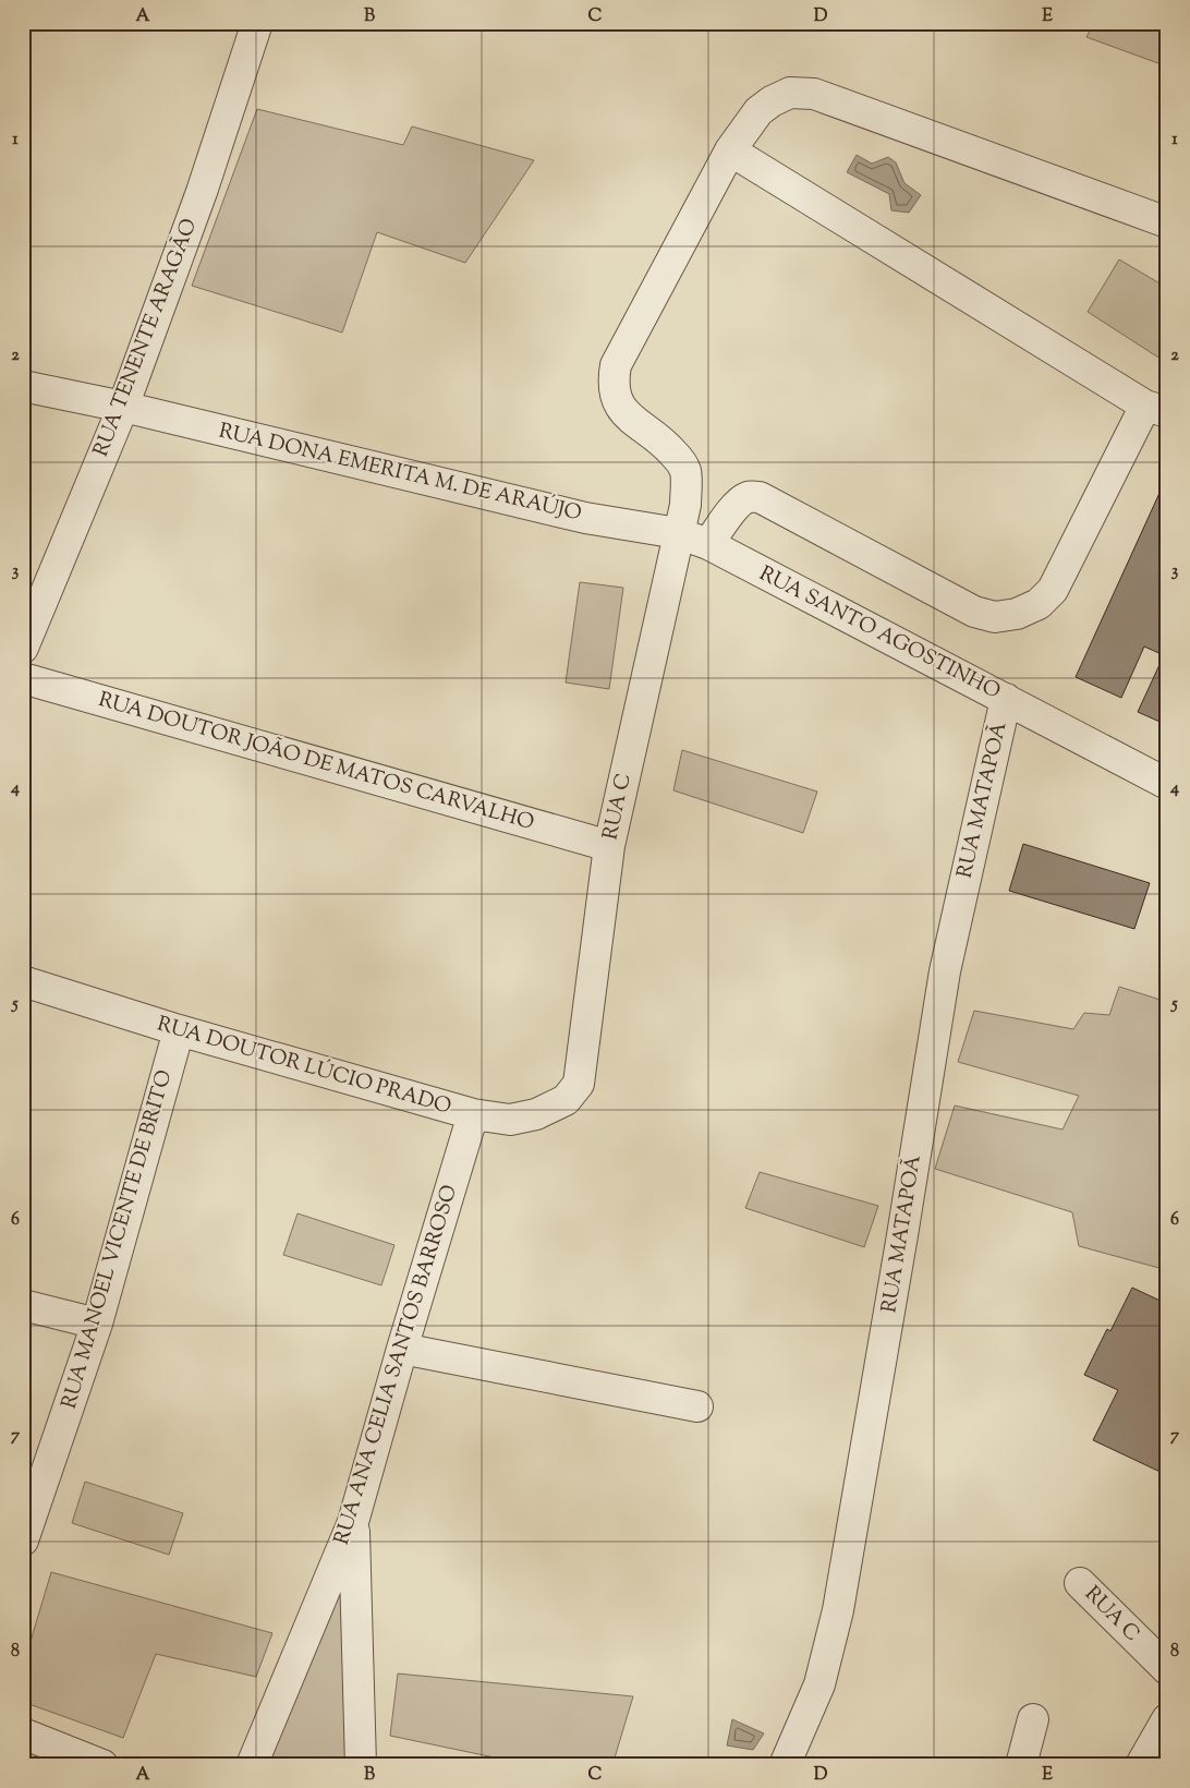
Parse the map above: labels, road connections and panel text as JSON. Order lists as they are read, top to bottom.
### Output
{
  "streets": {
    "street": [
      "RUA TENENTE ARAGÃO",
      "RUA DONA EMERITA M. DE ARAÚJO",
      "RUA SANTO AGOSTINHO",
      "RUA DOUTOR JOÃO DE MATOS CARVALHO",
      "RUA MATAPOÃ",
      "RUA C",
      "RUA DOUTOR LÚCIO PRADO",
      "RUA MANOEL VICENTE DE BRITO",
      "RUA ANA CELIA SANTOS BARROSO"
    ]
  },
  "crossings": [
    ["RUA TENENTE ARAGÃO", "RUA DONA EMERITA M. DE ARAÚJO"],
    ["RUA DONA EMERITA M. DE ARAÚJO", "RUA SANTO AGOSTINHO"],
    ["RUA DONA EMERITA M. DE ARAÚJO", "RUA C"],
    ["RUA SANTO AGOSTINHO", "RUA MATAPOÃ"],
    ["RUA SANTO AGOSTINHO", "RUA C"],
    ["RUA DOUTOR JOÃO DE MATOS CARVALHO", "RUA C"],
    ["RUA C", "RUA DOUTOR LÚCIO PRADO"],
    ["RUA DOUTOR LÚCIO PRADO", "RUA MANOEL VICENTE DE BRITO"],
    ["RUA DOUTOR LÚCIO PRADO", "RUA ANA CELIA SANTOS BARROSO"]
  ],
  "grid": {
    "columns": [
      "A",
      "B",
      "C",
      "D",
      "E"
    ],
    "rows": [
      "1",
      "2",
      "3",
      "4",
      "5",
      "6",
      "7",
      "8"
    ]
  }
}
